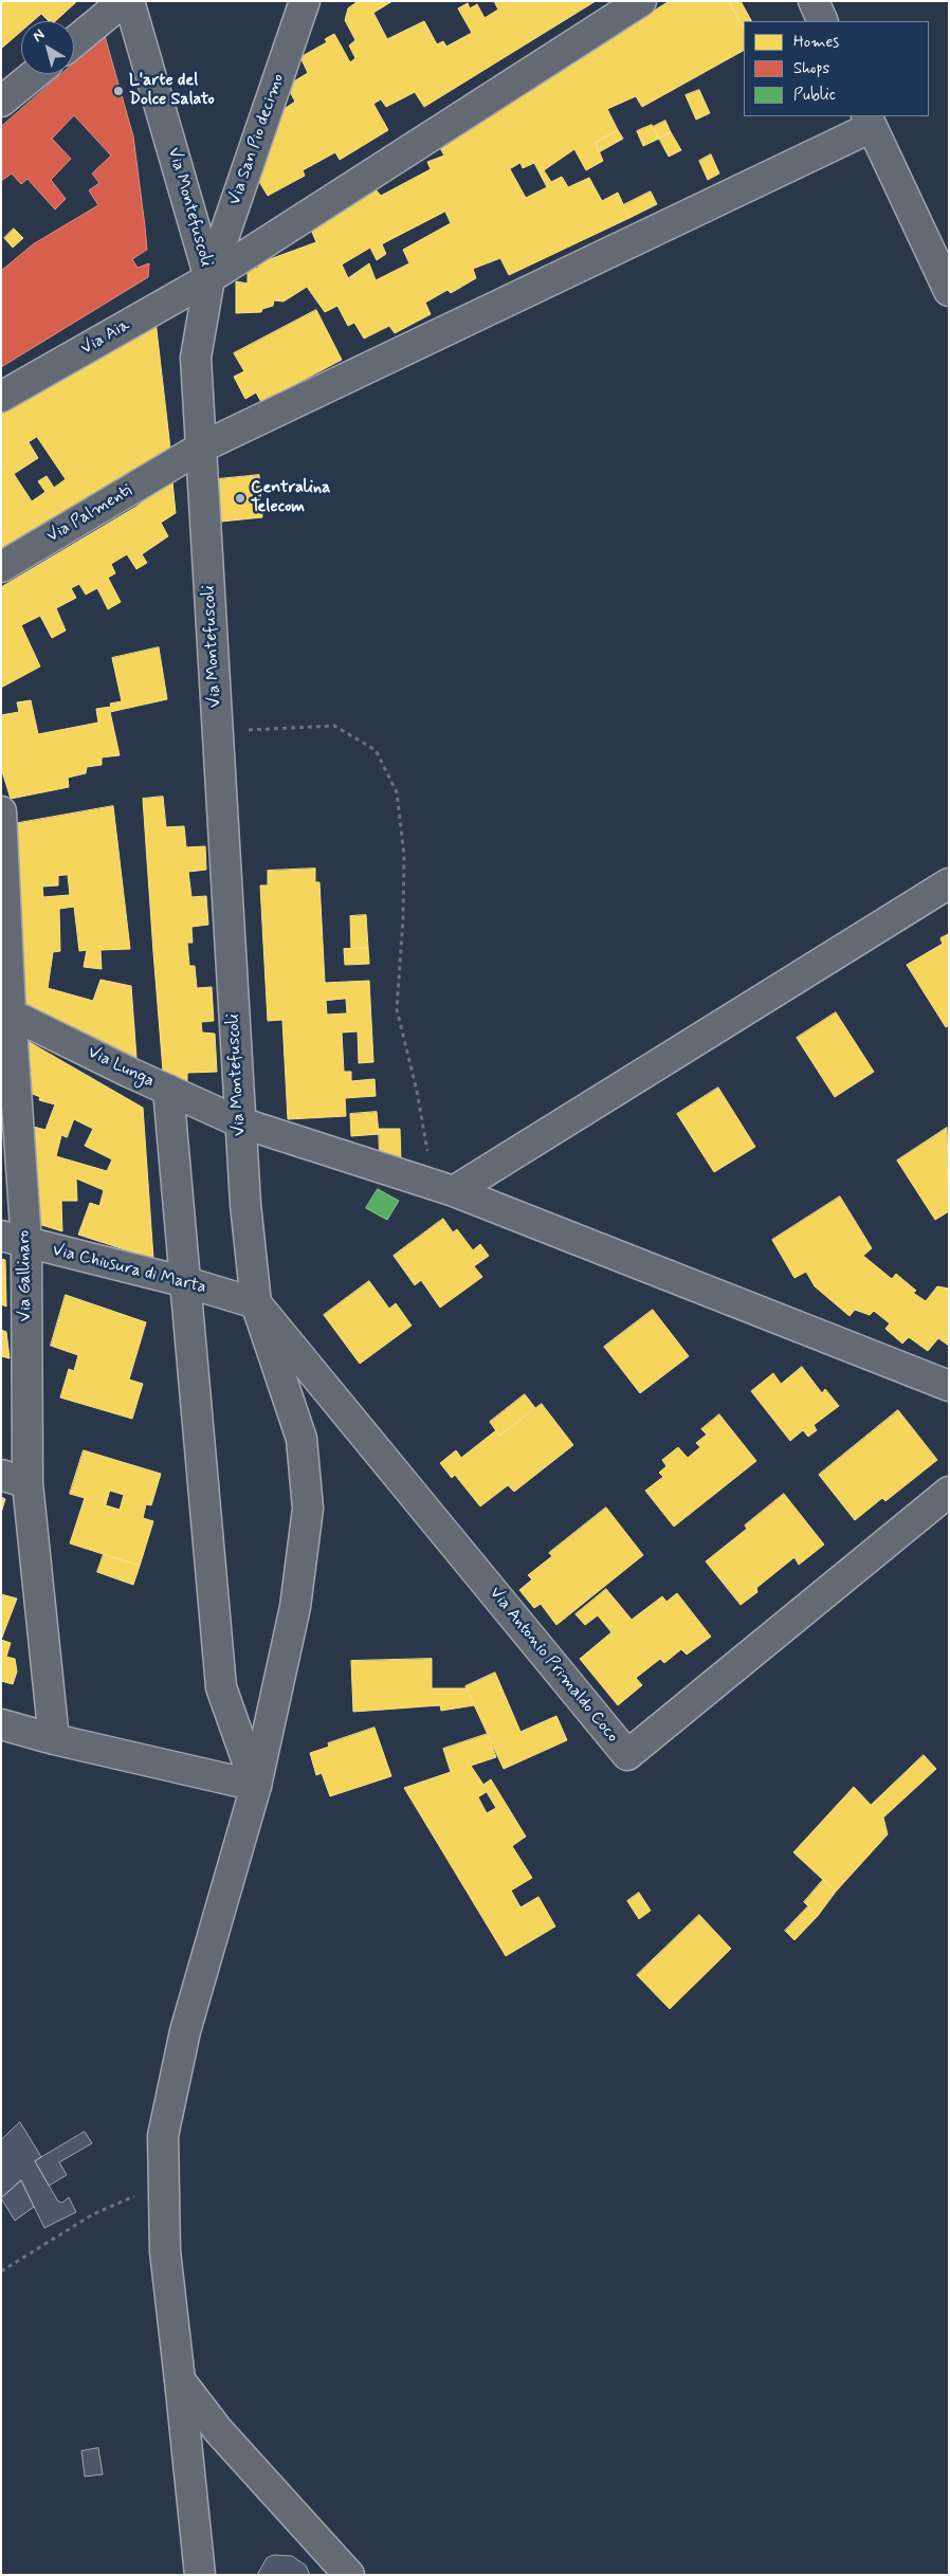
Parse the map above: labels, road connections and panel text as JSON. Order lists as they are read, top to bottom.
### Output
{
  "streets": {
    "street": [
      "Via San Pio decimo",
      "Via Montefuscoli",
      "Via Aia",
      "Via Palmenti",
      "Via Lunga",
      "Via Chiusura di Marta",
      "Via Gallinaro",
      "Via Antonio Primaldo Coco"
    ]
  },
  "crossings": [
    ["Via San Pio decimo", "Via Montefuscoli"],
    ["Via San Pio decimo", "Via Aia"],
    ["Via Montefuscoli", "Via Aia"],
    ["Via Montefuscoli", "Via Palmenti"],
    ["Via Montefuscoli", "Via Lunga"],
    ["Via Montefuscoli", "Via Chiusura di Marta"],
    ["Via Montefuscoli", "Via Antonio Primaldo Coco"],
    ["Via Lunga", "Via Gallinaro"],
    ["Via Chiusura di Marta", "Via Gallinaro"],
    ["Via Chiusura di Marta", "Via Antonio Primaldo Coco"]
  ],
  "places": ["L'arte del Dolce Salato", "Centralina Telecom"],
  "legend": ["Homes", "Shops", "Public"],
  "north": "top left"
}
